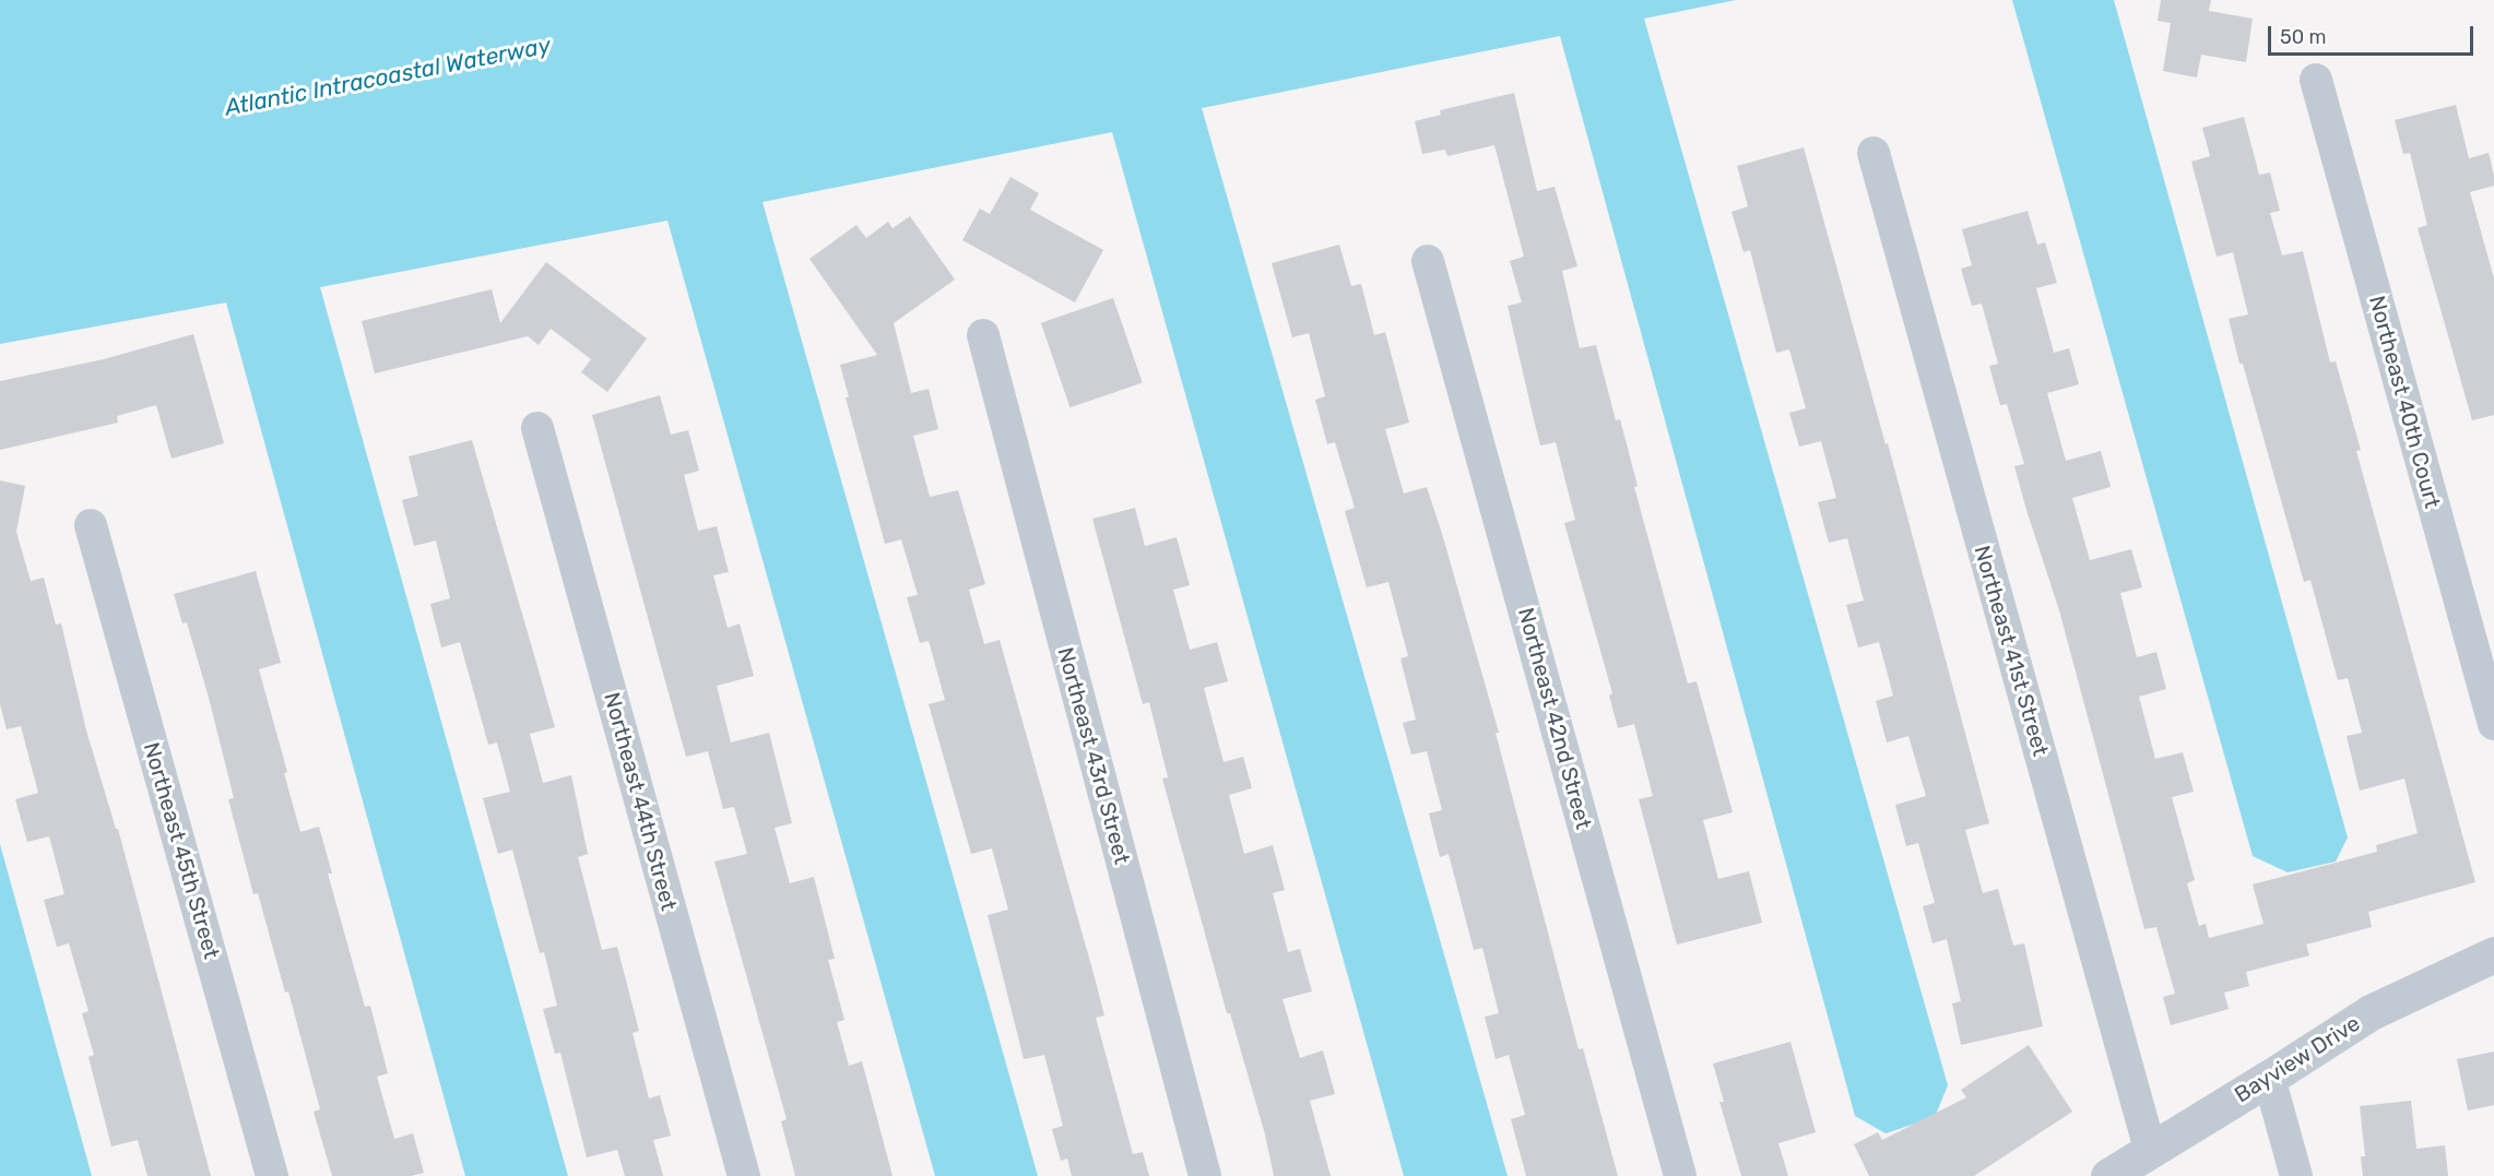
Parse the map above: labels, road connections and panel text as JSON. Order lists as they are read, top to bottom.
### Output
{
  "streets": {
    "street": [
      "Northeast 40th Court",
      "Northeast 41st Street",
      "Northeast 42nd Street",
      "Northeast 43rd Street",
      "Northeast 44th Street",
      "Northeast 45th Street",
      "Bayview Drive"
    ]
  },
  "crossings": [
    ["Northeast 41st Street", "Bayview Drive"]
  ],
  "water": ["Atlantic Intracoastal Waterway"],
  "scale_bar": "50 m"
}
